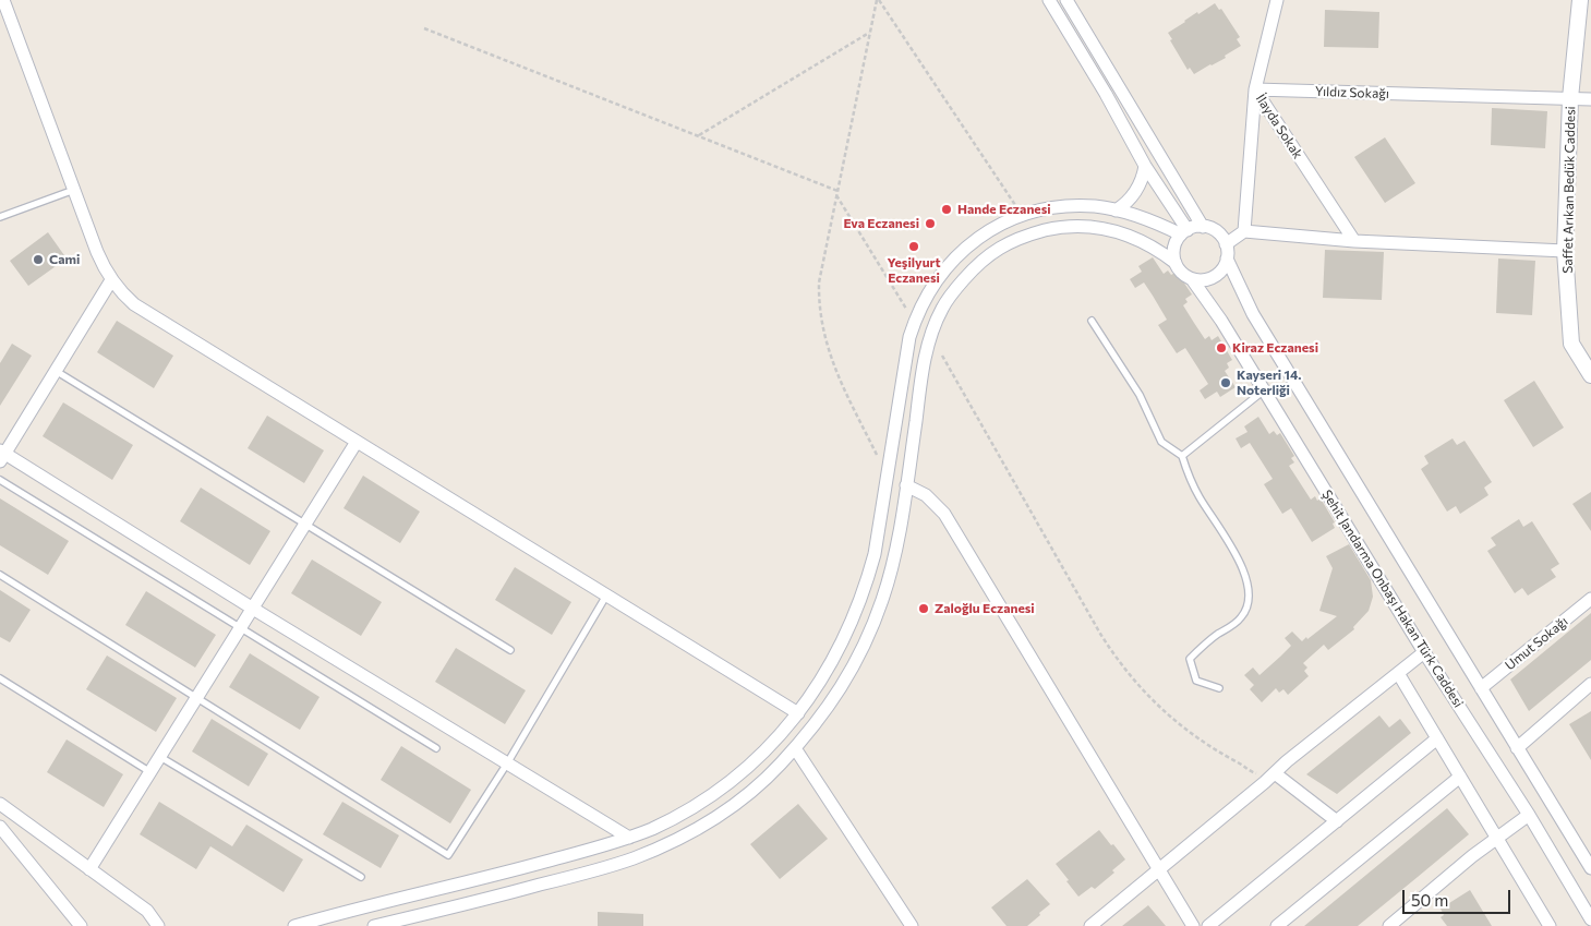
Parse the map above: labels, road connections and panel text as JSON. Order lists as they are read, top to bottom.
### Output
{
  "streets": {
    "street": [
      "Yıldız Sokağı",
      "İlayda Sokak",
      "Saffet Arıkan Bedük Caddesi",
      "Şehit Jandarma Onbaşı Hakan Türk Caddesi",
      "Umut Sokağı"
    ]
  },
  "crossings": [
    ["Yıldız Sokağı", "İlayda Sokak"],
    ["Yıldız Sokağı", "Saffet Arıkan Bedük Caddesi"],
    ["Şehit Jandarma Onbaşı Hakan Türk Caddesi", "Umut Sokağı"]
  ],
  "places": [
    "Hande Eczanesi",
    "Eva Eczanesi",
    "Yeşilyurt Eczanesi",
    "Cami",
    "Kiraz Eczanesi",
    "Kayseri 14. Noterliği",
    "Zaloğlu Eczanesi"
  ],
  "scale_bar": "50 m"
}
